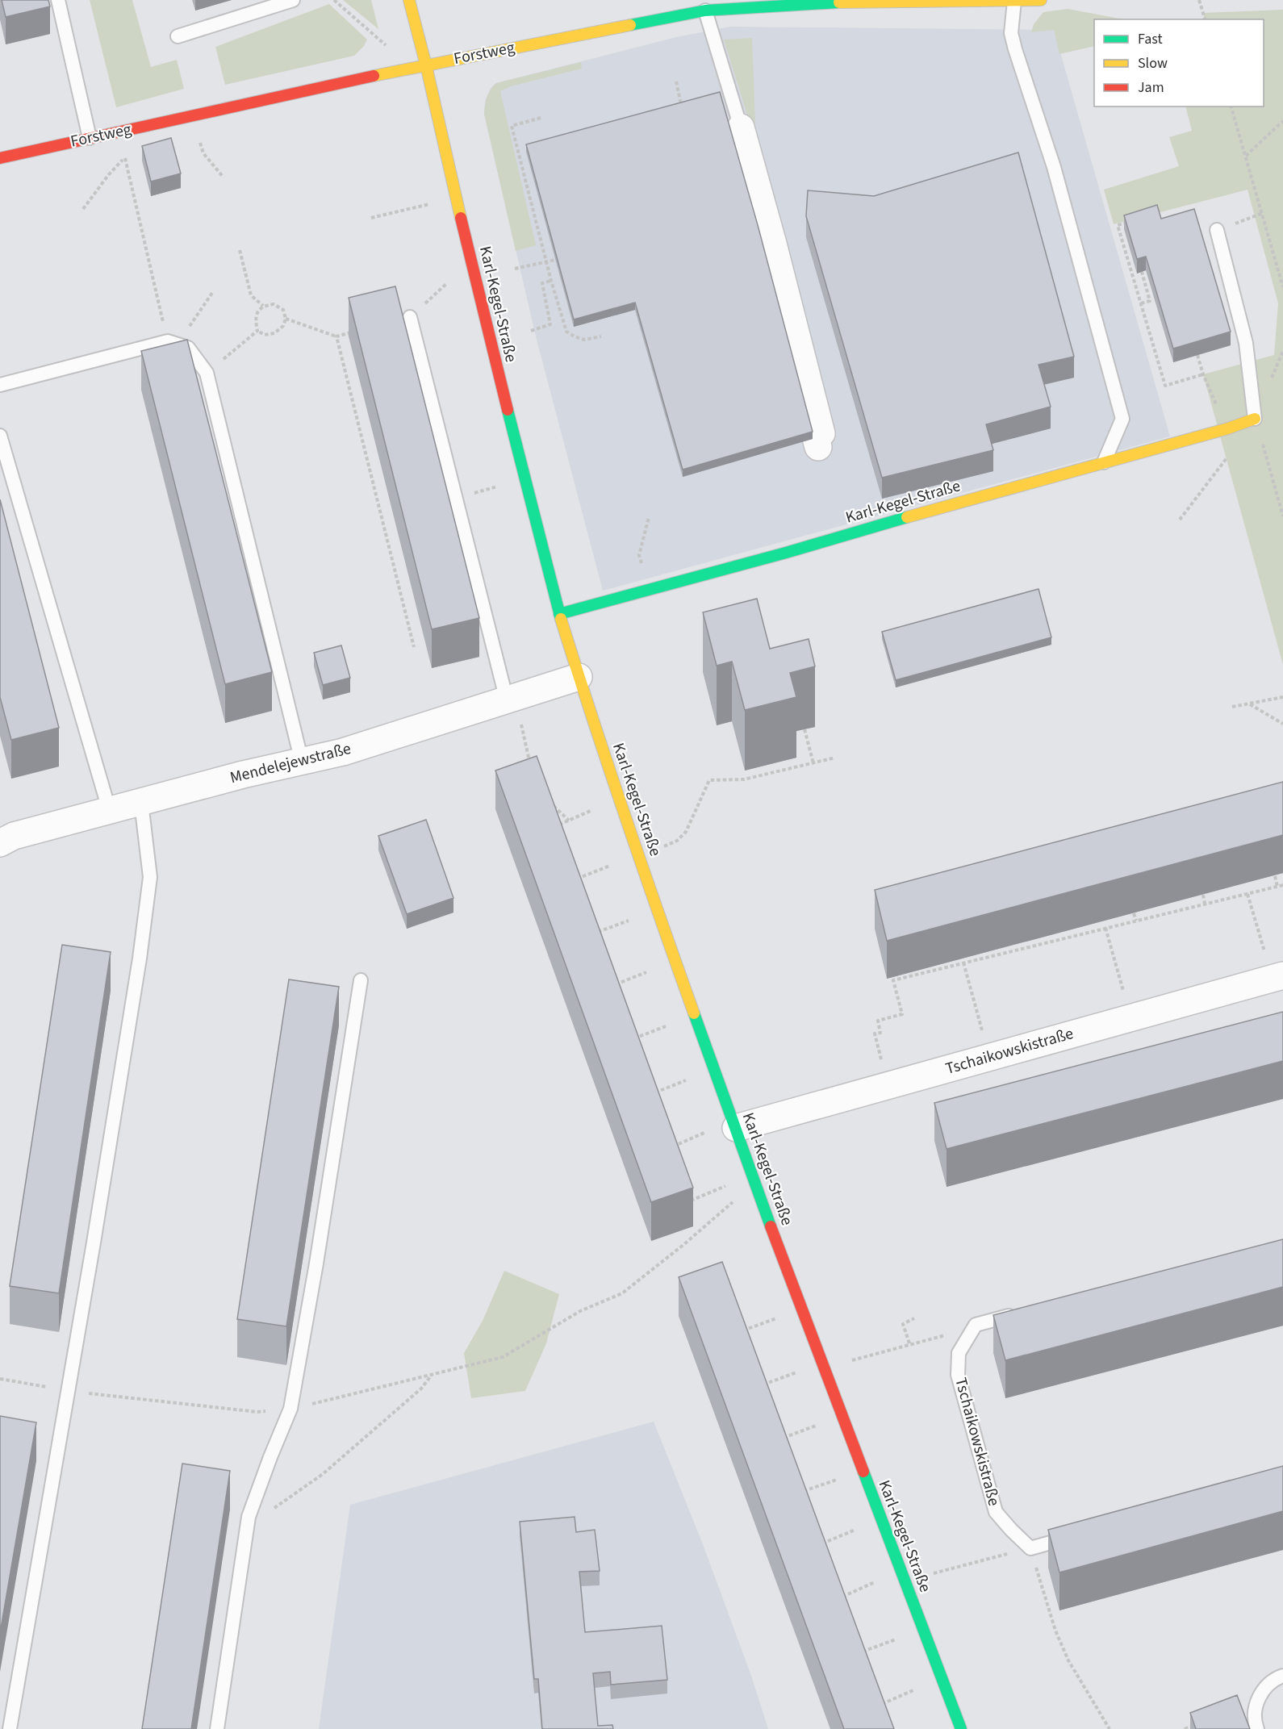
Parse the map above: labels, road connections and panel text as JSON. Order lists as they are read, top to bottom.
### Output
{
  "streets": {
    "street": [
      "Forstweg",
      "Karl-Kegel-Straße",
      "Mendelejewstraße",
      "Tschaikowskistraße"
    ]
  },
  "crossings": [
    ["Forstweg", "Karl-Kegel-Straße"],
    ["Karl-Kegel-Straße", "Mendelejewstraße"],
    ["Karl-Kegel-Straße", "Tschaikowskistraße"]
  ],
  "legend": ["Fast", "Slow", "Jam"]
}
